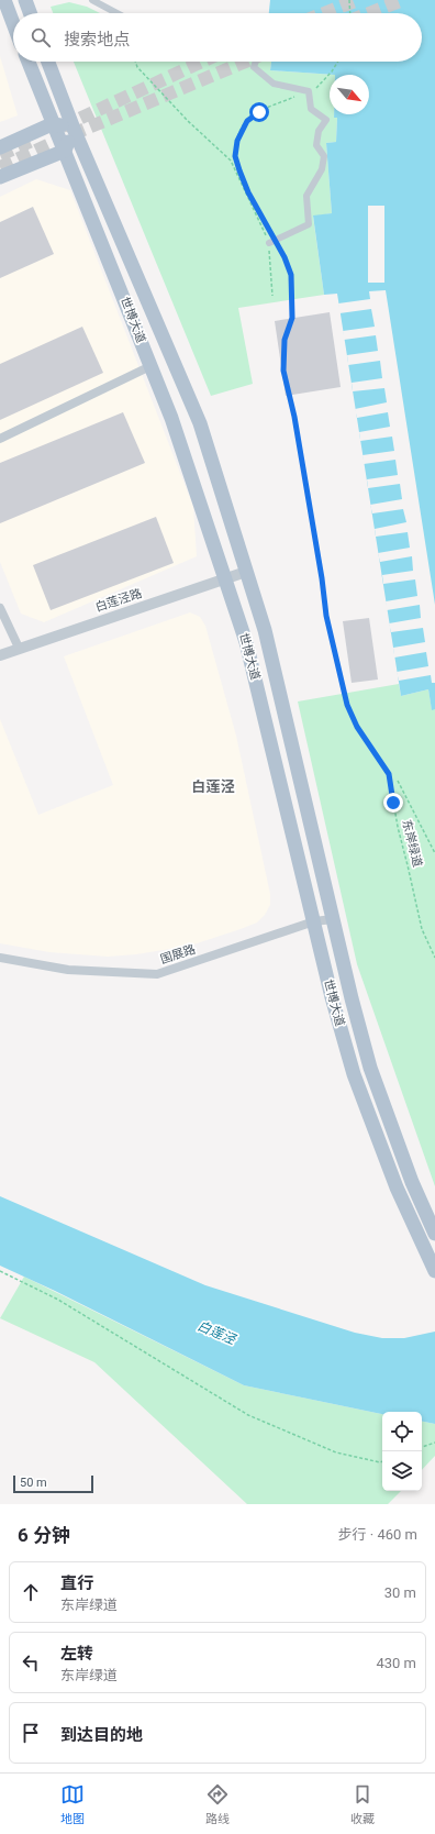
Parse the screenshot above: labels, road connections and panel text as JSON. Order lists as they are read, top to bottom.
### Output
{
  "streets": {
    "main road": ["世博大道"],
    "street": ["白莲泾路", "国展路"],
    "path": ["东岸绿道"]
  },
  "crossings": [
    ["世博大道", "白莲泾路"],
    ["世博大道", "国展路"]
  ],
  "districts": ["白莲泾"],
  "water": ["白莲泾"],
  "scale_bar": "50 m",
  "north": "bottom right",
  "page": {
    "search": "搜索地点",
    "scale": "50 m",
    "heading": ["6 分钟", "步行 · 460 m"],
    "list": [
      ["直行", "东岸绿道", "30 m"],
      ["左转", "东岸绿道", "430 m"],
      "到达目的地"
    ],
    "nav": ["地图", "路线", "收藏"]
  }
}
